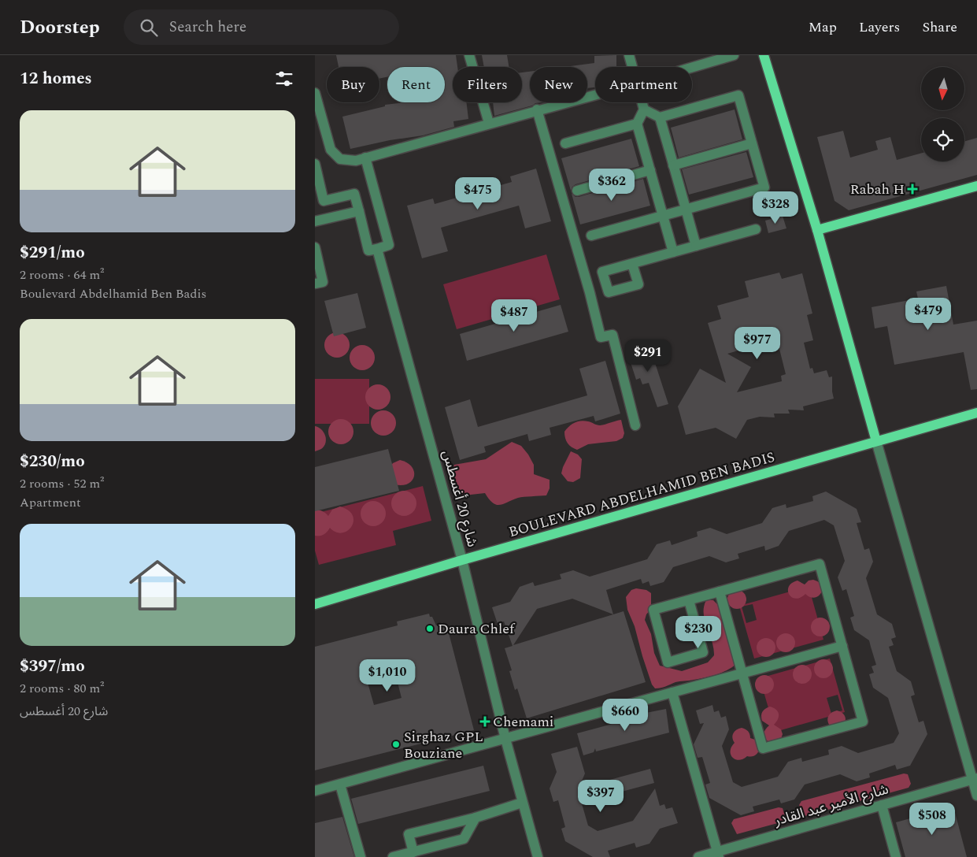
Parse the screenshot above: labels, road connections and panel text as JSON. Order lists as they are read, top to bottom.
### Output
{
  "streets": {
    "main road": ["BOULEVARD ABDELHAMID BEN BADIS"],
    "street": ["شارع 20 أغسطس", "شارع الأمير عبد القادر"]
  },
  "crossings": [
    ["BOULEVARD ABDELHAMID BEN BADIS", "شارع 20 أغسطس"]
  ],
  "places": {
    "health": ["Rabah H", "Chemami"],
    "other": ["Daura Chlef", "Sirghaz GPL Bouziane"]
  },
  "north": "bottom",
  "page": {
    "header": "Doorstep",
    "search": "Search here",
    "nav": ["Map", "Layers", "Share"],
    "heading": "12 homes",
    "chip": [
      "Buy",
      "Rent",
      "Filters",
      "New",
      "Apartment"
    ],
    "list": [
      {
        "name": "$291/mo",
        "note": "2 rooms · 64 m² · Boulevard Abdelhamid Ben Badis"
      },
      {
        "name": "$230/mo",
        "note": "2 rooms · 52 m² · Apartment"
      },
      {
        "name": "$397/mo",
        "note": "2 rooms · 80 m² · شارع 20 أغسطس"
      }
    ],
    "price": [
      "$362",
      "$475",
      "$328",
      "$479",
      "$487",
      "$977",
      "$291",
      "$230",
      "$1,010",
      "$660",
      "$397",
      "$508"
    ]
  }
}
